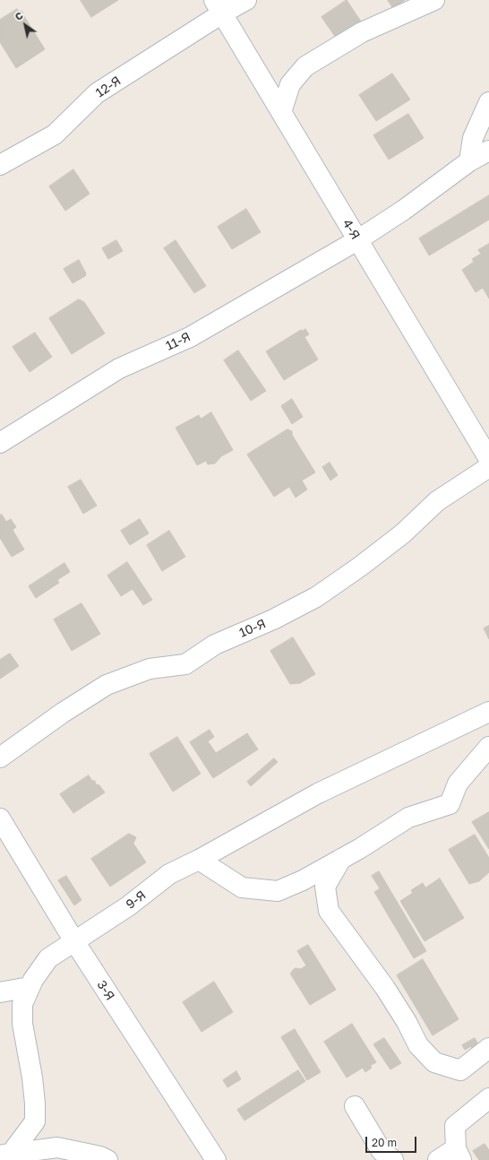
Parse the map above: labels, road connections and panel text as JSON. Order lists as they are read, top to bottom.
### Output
{
  "streets": {
    "street": [
      "12-Я",
      "4-Я",
      "11-Я",
      "10-Я",
      "9-Я",
      "3-Я"
    ]
  },
  "crossings": [
    ["12-Я", "4-Я"],
    ["4-Я", "11-Я"],
    ["9-Я", "3-Я"]
  ],
  "scale_bar": "20 m",
  "north": "top left"
}
